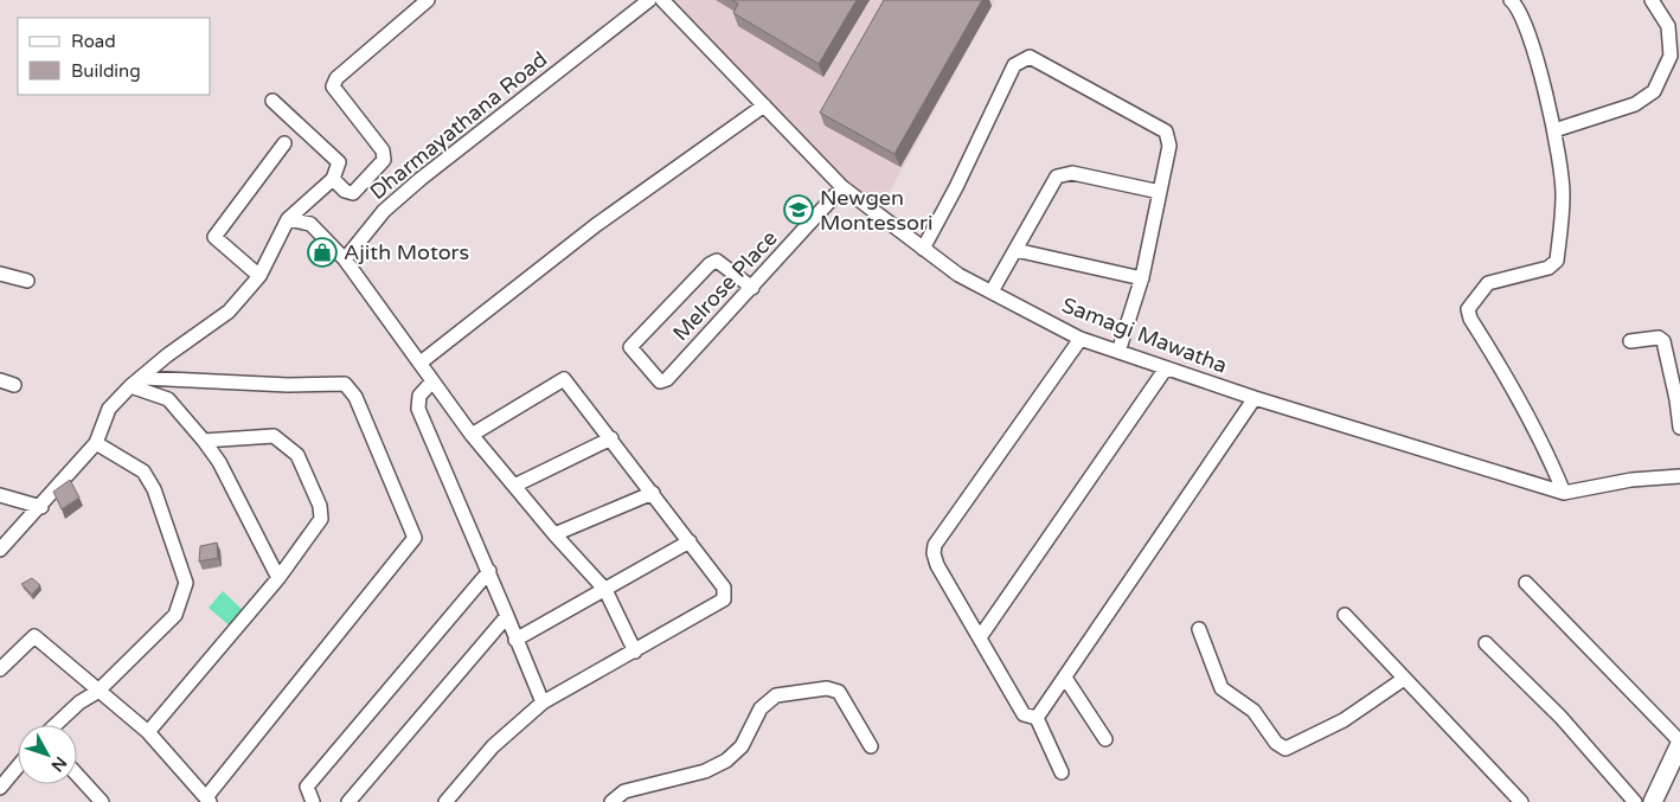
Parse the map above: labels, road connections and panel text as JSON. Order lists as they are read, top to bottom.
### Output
{
  "streets": {
    "street": ["Dharmayathana Road", "Melrose Place", "Samagi Mawatha"]
  },
  "crossings": [
    ["Melrose Place", "Samagi Mawatha"]
  ],
  "places": {
    "school or university": ["Newgen Montessori"],
    "shop": ["Ajith Motors"]
  },
  "legend": ["Road", "Building"],
  "north": "bottom right"
}
